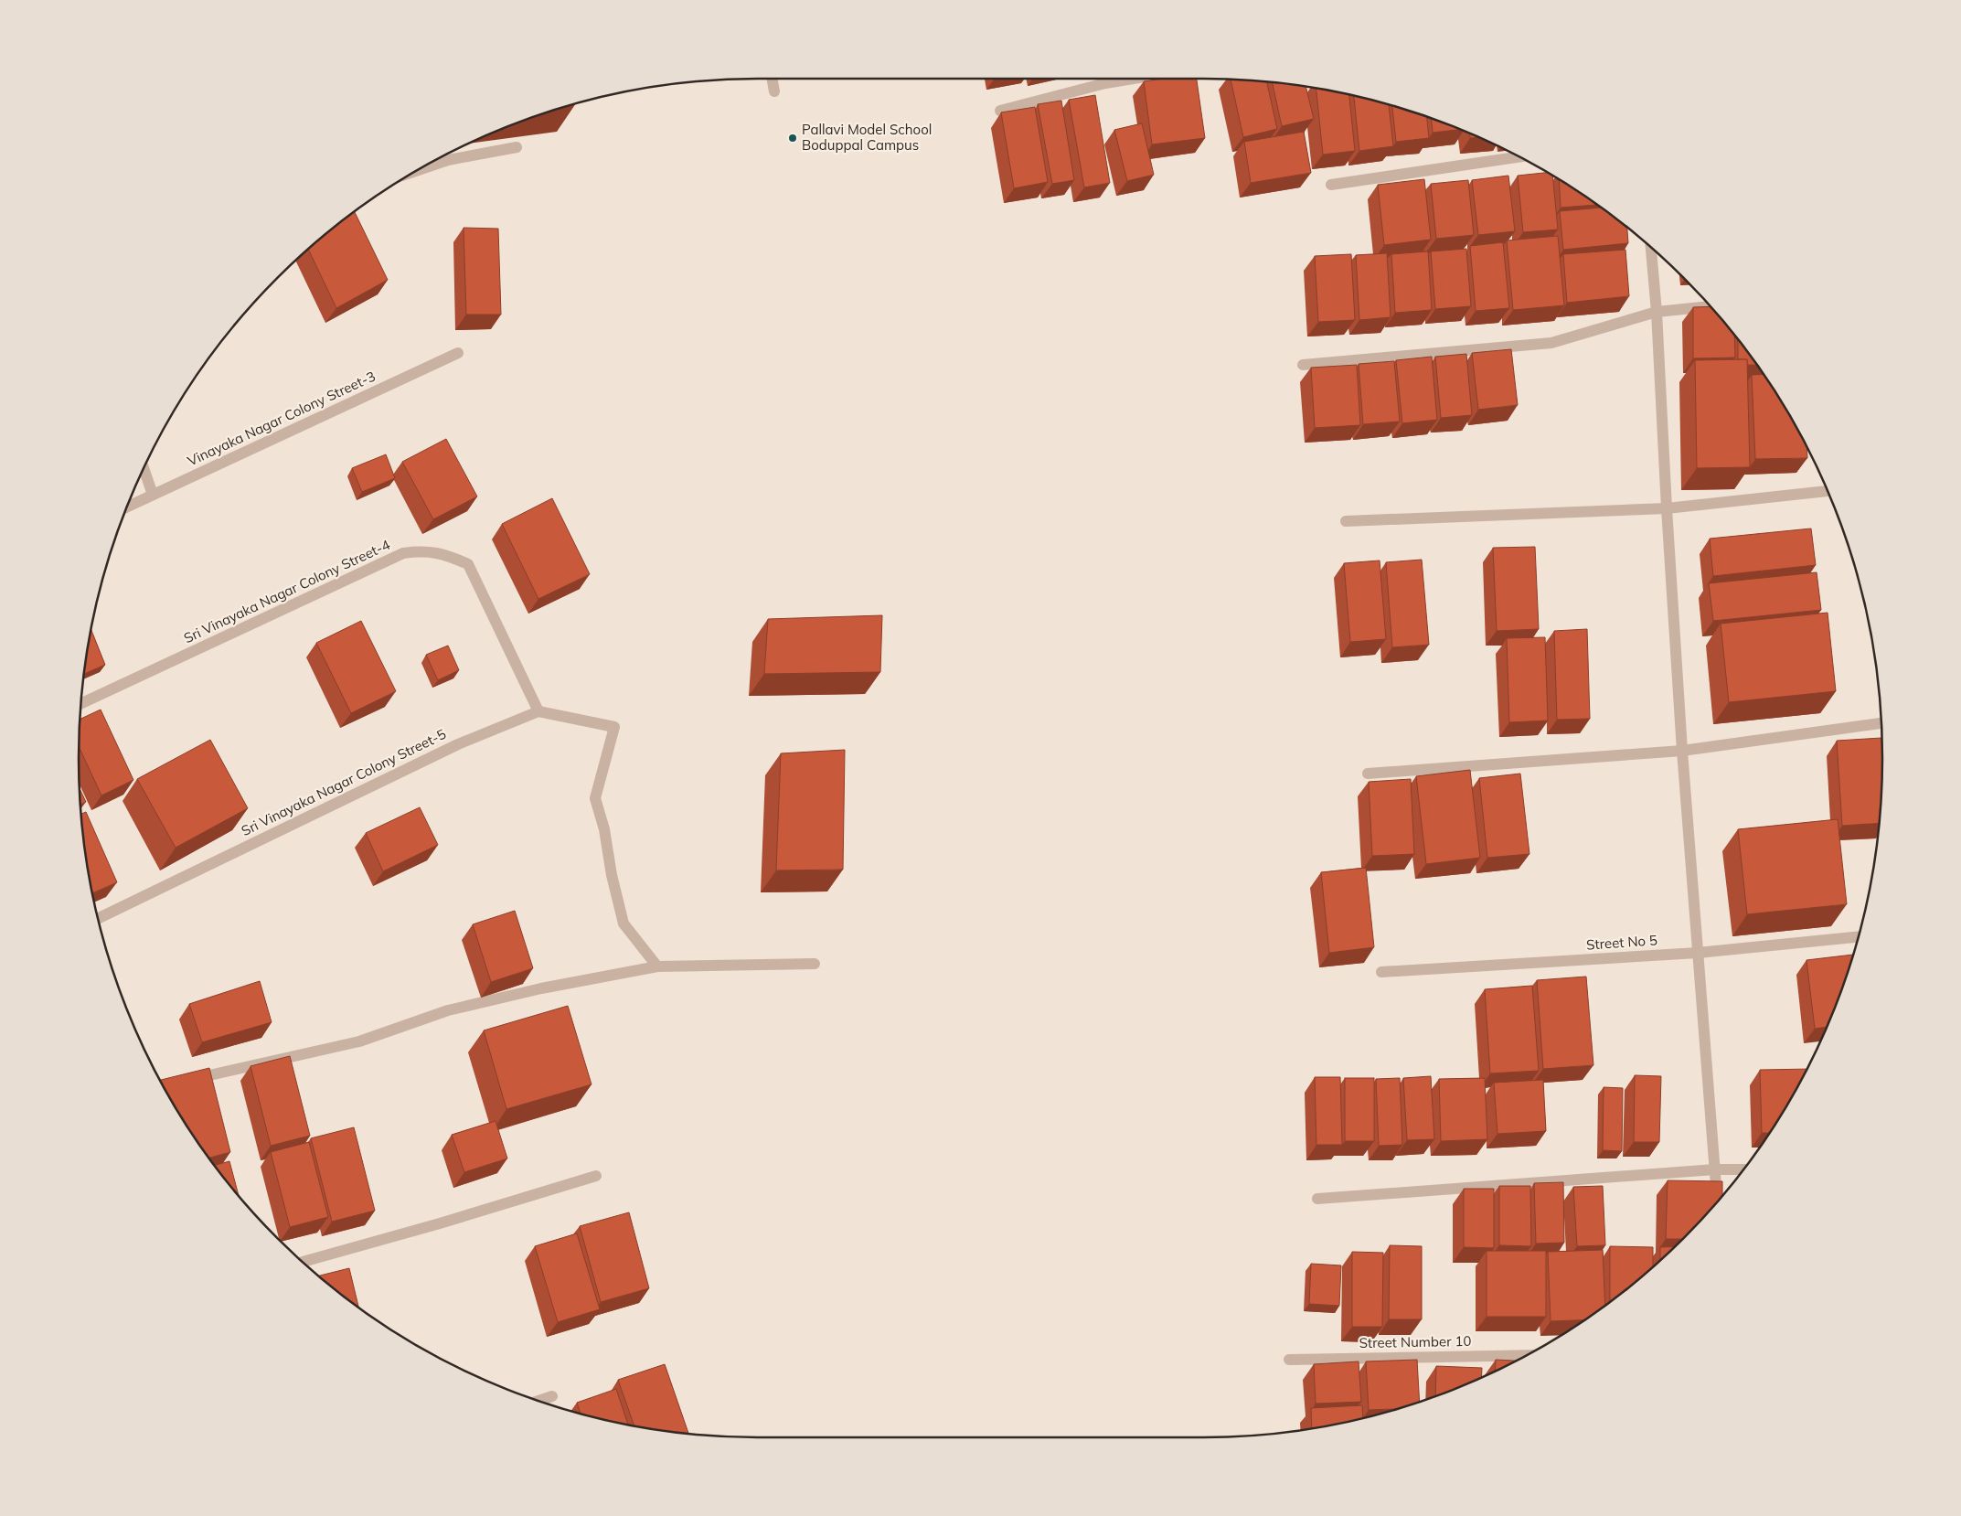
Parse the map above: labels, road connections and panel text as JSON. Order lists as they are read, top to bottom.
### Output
{
  "streets": {
    "street": [
      "Vinayaka Nagar Colony Street-3",
      "Sri Vinayaka Nagar Colony Street-4",
      "Sri Vinayaka Nagar Colony Street-5",
      "Street No 5",
      "Street Number 10"
    ]
  },
  "crossings": [
    ["Sri Vinayaka Nagar Colony Street-4", "Sri Vinayaka Nagar Colony Street-5"]
  ],
  "places": ["Pallavi Model School Boduppal Campus"]
}
